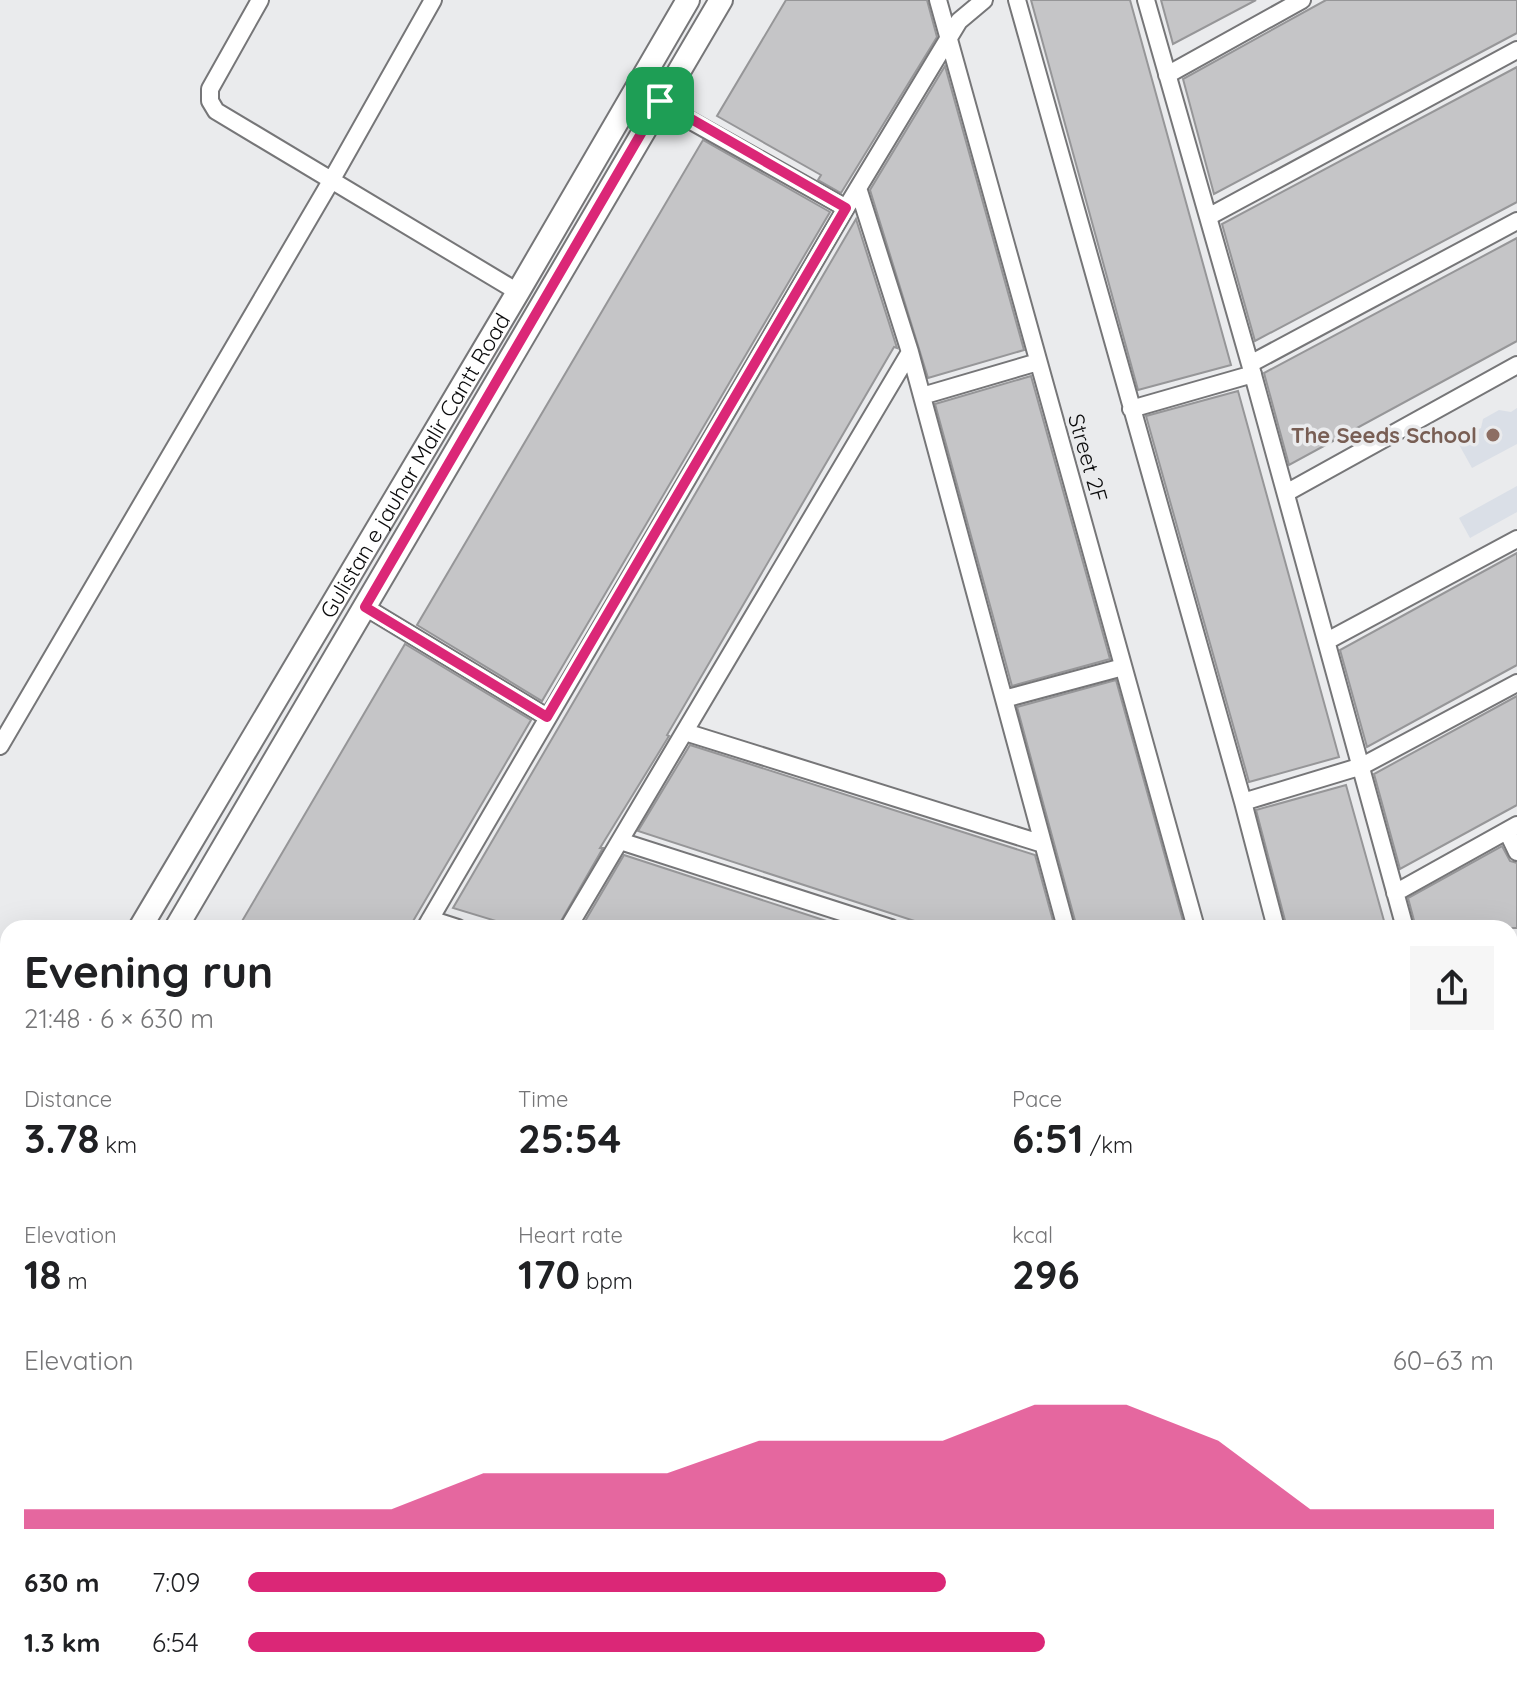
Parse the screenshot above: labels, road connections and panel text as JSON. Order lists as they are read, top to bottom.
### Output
{
  "streets": {
    "main road": ["Gulistan e jauhar Malir Cantt Road"],
    "street": ["Street 2F"]
  },
  "places": ["The Seeds School"],
  "page": {
    "heading": ["Evening run", "21:48 · 6 × 630 m"],
    "stats": [
      ["Distance", "3.78 km"],
      ["Time", "25:54"],
      ["Pace", "6:51 /km"],
      ["Elevation", "18 m"],
      ["Heart rate", "170 bpm"],
      ["kcal", "296"]
    ],
    "chart": ["Elevation", "60–63 m"],
    "list": [
      {
        "name": "630 m",
        "note": "7:09"
      },
      {
        "name": "1.3 km",
        "note": "6:54"
      }
    ]
  }
}
